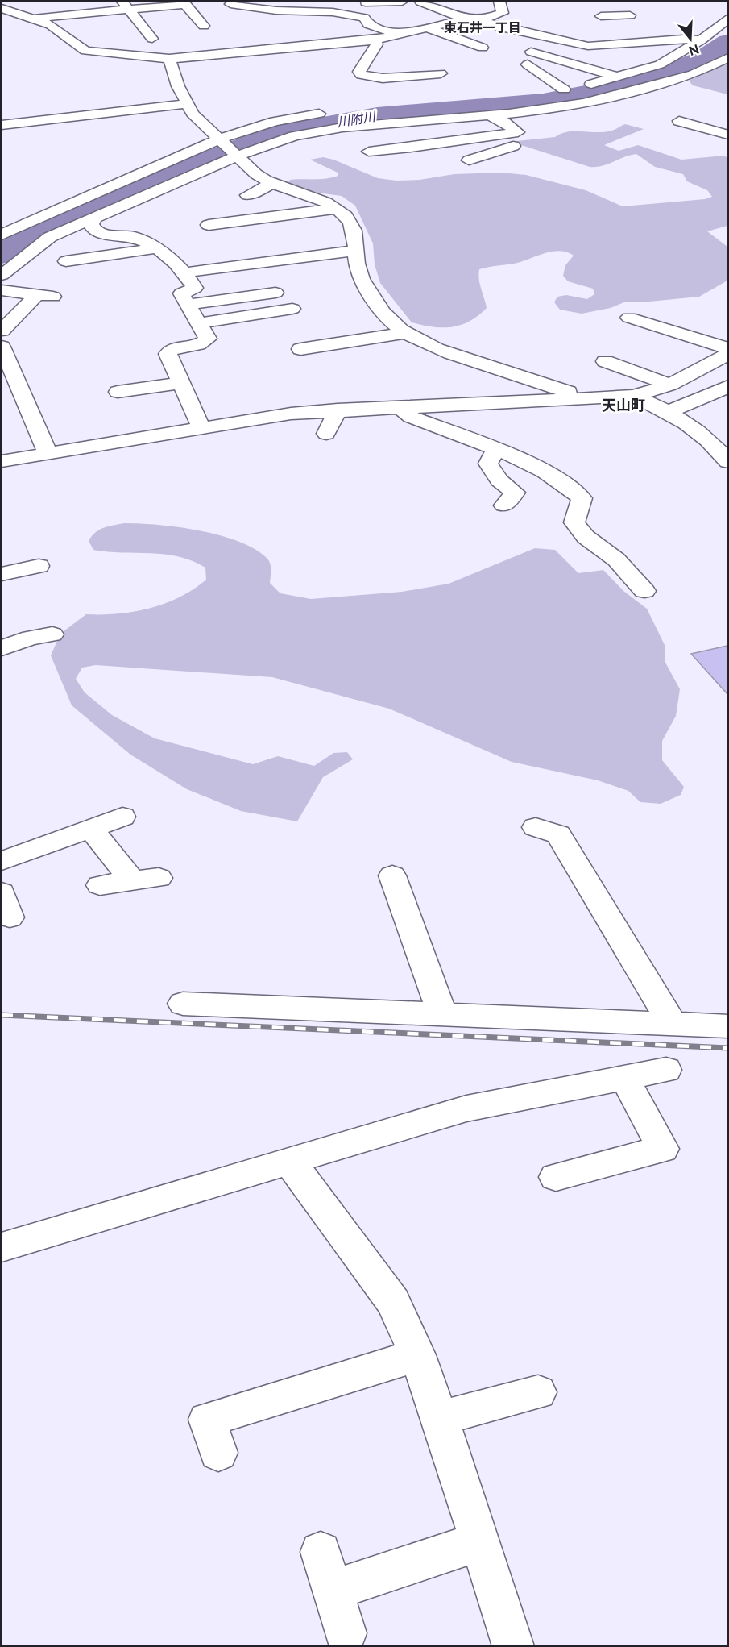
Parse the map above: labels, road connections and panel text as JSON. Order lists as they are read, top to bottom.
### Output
{
  "districts": ["東石井一丁目", "天山町"],
  "water": ["川附川"],
  "north": "bottom"
}
